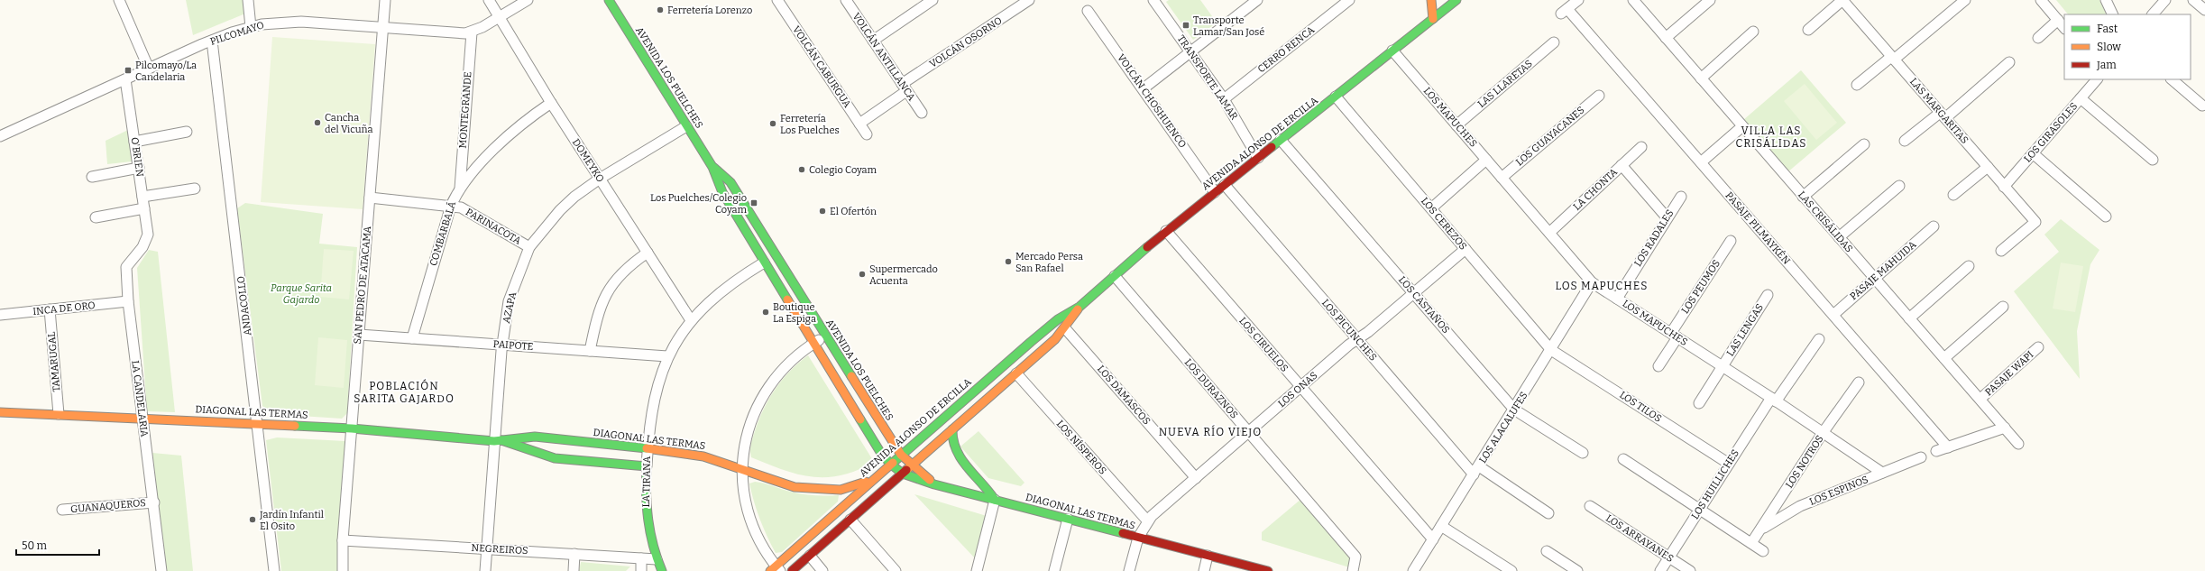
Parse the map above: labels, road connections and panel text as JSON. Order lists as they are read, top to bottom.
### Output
{
  "streets": {
    "main road": [
      "AVENIDA LOS PUELCHES",
      "AVENIDA ALONSO DE ERCILLA",
      "DIAGONAL LAS TERMAS",
      "LA TIRANA"
    ],
    "street": [
      "PILCOMAYO",
      "VOLCÁN OSORNO",
      "CERRO RENCA",
      "VOLCÁN ANTILLANCA",
      "VOLCÁN CABURGUA",
      "TRANSPORTE LAMAR",
      "LAS LLARETAS",
      "VOLCÁN CHOSHUENCO",
      "MONTEGRANDE",
      "LAS MARGARITAS",
      "LOS MAPUCHES",
      "LOS GIRASOLES",
      "LOS GUAYACANES",
      "O'BRIEN",
      "DOMEYKO",
      "LA CHONTA",
      "LAS CRISÁLIDAS",
      "LOS CEREZOS",
      "PARINACOTA",
      "PASAJE PILMAYKÉN",
      "COMBARBALÁ",
      "LOS RADALES",
      "PASAJE MAHUIDA",
      "SAN PEDRO DE ATACAMA",
      "LOS PEUMOS",
      "LOS CASTAÑOS",
      "ANDACOLLO",
      "AZAPA",
      "INCA DE ORO",
      "LOS PICUNCHES",
      "LAS LENGAS",
      "LOS CIRUELOS",
      "PAIPOTE",
      "TAMARUGAL",
      "PASAJE WAPI",
      "LOS DURAZNOS",
      "LOS ONAS",
      "LOS DAMASCOS",
      "LA CANDELARIA",
      "LOS TILOS",
      "LOS ALACALUFES",
      "LOS NÍSPEROS",
      "LOS NOTROS",
      "LOS HUILLICHES",
      "LOS ESPINOS",
      "GUANAQUEROS",
      "LOS ARRAYANES",
      "NEGREIROS"
    ]
  },
  "crossings": [
    ["PILCOMAYO", "MONTEGRANDE"],
    ["PILCOMAYO", "O'BRIEN"],
    ["PILCOMAYO", "DOMEYKO"],
    ["PILCOMAYO", "SAN PEDRO DE ATACAMA"],
    ["PILCOMAYO", "ANDACOLLO"],
    ["VOLCÁN OSORNO", "VOLCÁN ANTILLANCA"],
    ["VOLCÁN OSORNO", "VOLCÁN CABURGUA"],
    ["CERRO RENCA", "TRANSPORTE LAMAR"],
    ["AVENIDA LOS PUELCHES", "AVENIDA ALONSO DE ERCILLA"],
    ["AVENIDA LOS PUELCHES", "AZAPA"],
    ["AVENIDA LOS PUELCHES", "DIAGONAL LAS TERMAS"],
    ["AVENIDA LOS PUELCHES", "LA TIRANA"],
    ["TRANSPORTE LAMAR", "AVENIDA ALONSO DE ERCILLA"],
    ["LAS LLARETAS", "LOS MAPUCHES"],
    ["VOLCÁN CHOSHUENCO", "AVENIDA ALONSO DE ERCILLA"],
    ["MONTEGRANDE", "COMBARBALÁ"],
    ["LAS MARGARITAS", "LOS GIRASOLES"],
    ["LOS MAPUCHES", "LOS GUAYACANES"],
    ["LOS MAPUCHES", "AVENIDA ALONSO DE ERCILLA"],
    ["LOS MAPUCHES", "LA CHONTA"],
    ["LOS MAPUCHES", "LOS RADALES"],
    ["LOS MAPUCHES", "LOS PEUMOS"],
    ["LOS MAPUCHES", "LAS LENGAS"],
    ["LOS MAPUCHES", "LOS ALACALUFES"],
    ["LOS MAPUCHES", "LOS NOTROS"],
    ["LOS MAPUCHES", "LOS HUILLICHES"],
    ["LOS MAPUCHES", "LOS ESPINOS"],
    ["AVENIDA ALONSO DE ERCILLA", "LOS CEREZOS"],
    ["AVENIDA ALONSO DE ERCILLA", "LOS CASTAÑOS"],
    ["AVENIDA ALONSO DE ERCILLA", "LOS PICUNCHES"],
    ["AVENIDA ALONSO DE ERCILLA", "LOS CIRUELOS"],
    ["AVENIDA ALONSO DE ERCILLA", "LOS DURAZNOS"],
    ["AVENIDA ALONSO DE ERCILLA", "LOS DAMASCOS"],
    ["AVENIDA ALONSO DE ERCILLA", "DIAGONAL LAS TERMAS"],
    ["AVENIDA ALONSO DE ERCILLA", "LOS NÍSPEROS"],
    ["O'BRIEN", "LA CANDELARIA"],
    ["DOMEYKO", "COMBARBALÁ"],
    ["DOMEYKO", "AZAPA"],
    ["DOMEYKO", "LA TIRANA"],
    ["LAS CRISÁLIDAS", "PASAJE MAHUIDA"],
    ["LAS CRISÁLIDAS", "PASAJE WAPI"],
    ["LOS CEREZOS", "LOS ONAS"],
    ["LOS CEREZOS", "LOS TILOS"],
    ["LOS CEREZOS", "LOS ALACALUFES"],
    ["PARINACOTA", "COMBARBALÁ"],
    ["PARINACOTA", "SAN PEDRO DE ATACAMA"],
    ["PARINACOTA", "AZAPA"],
    ["PASAJE PILMAYKÉN", "PASAJE MAHUIDA"],
    ["COMBARBALÁ", "PAIPOTE"],
    ["SAN PEDRO DE ATACAMA", "PAIPOTE"],
    ["SAN PEDRO DE ATACAMA", "DIAGONAL LAS TERMAS"],
    ["SAN PEDRO DE ATACAMA", "NEGREIROS"],
    ["LOS CASTAÑOS", "LOS ONAS"],
    ["LOS CASTAÑOS", "LOS ALACALUFES"],
    ["ANDACOLLO", "DIAGONAL LAS TERMAS"],
    ["AZAPA", "PAIPOTE"],
    ["AZAPA", "DIAGONAL LAS TERMAS"],
    ["AZAPA", "NEGREIROS"],
    ["INCA DE ORO", "TAMARUGAL"],
    ["INCA DE ORO", "LA CANDELARIA"],
    ["LOS PICUNCHES", "LOS ONAS"],
    ["LOS PICUNCHES", "LOS ALACALUFES"],
    ["LOS CIRUELOS", "LOS ONAS"],
    ["LOS CIRUELOS", "LOS ALACALUFES"],
    ["PAIPOTE", "LA TIRANA"],
    ["TAMARUGAL", "DIAGONAL LAS TERMAS"],
    ["LOS DURAZNOS", "LOS ONAS"],
    ["LOS ONAS", "LOS DAMASCOS"],
    ["LOS ONAS", "DIAGONAL LAS TERMAS"],
    ["LOS ONAS", "LOS NÍSPEROS"],
    ["LA CANDELARIA", "DIAGONAL LAS TERMAS"],
    ["LA CANDELARIA", "GUANAQUEROS"],
    ["LOS TILOS", "LOS ALACALUFES"],
    ["LOS TILOS", "LOS HUILLICHES"],
    ["DIAGONAL LAS TERMAS", "LA TIRANA"],
    ["LOS NOTROS", "LOS ESPINOS"],
    ["LA TIRANA", "NEGREIROS"],
    ["LOS HUILLICHES", "LOS ARRAYANES"]
  ],
  "districts": [
    "VILLA LAS CRISÁLIDAS",
    "LOS MAPUCHES",
    "POBLACIÓN SARITA GAJARDO",
    "NUEVA RÍO VIEJO"
  ],
  "parks": ["Parque Sarita Gajardo"],
  "places": {
    "other": [
      "Ferretería Lorenzo",
      "Cancha del Vicuña",
      "Ferretería Los Puelches",
      "Colegio Coyam",
      "El Ofertón",
      "Mercado Persa San Rafael",
      "Supermercado Acuenta",
      "Boutique La Espiga",
      "Jardín Infantil El Osito"
    ],
    "transit": ["Transporte Lamar/San José", "Pilcomayo/La Candelaria", "Los Puelches/Colegio Coyam"]
  },
  "legend": ["Fast", "Slow", "Jam"],
  "scale_bar": "50 m"
}
